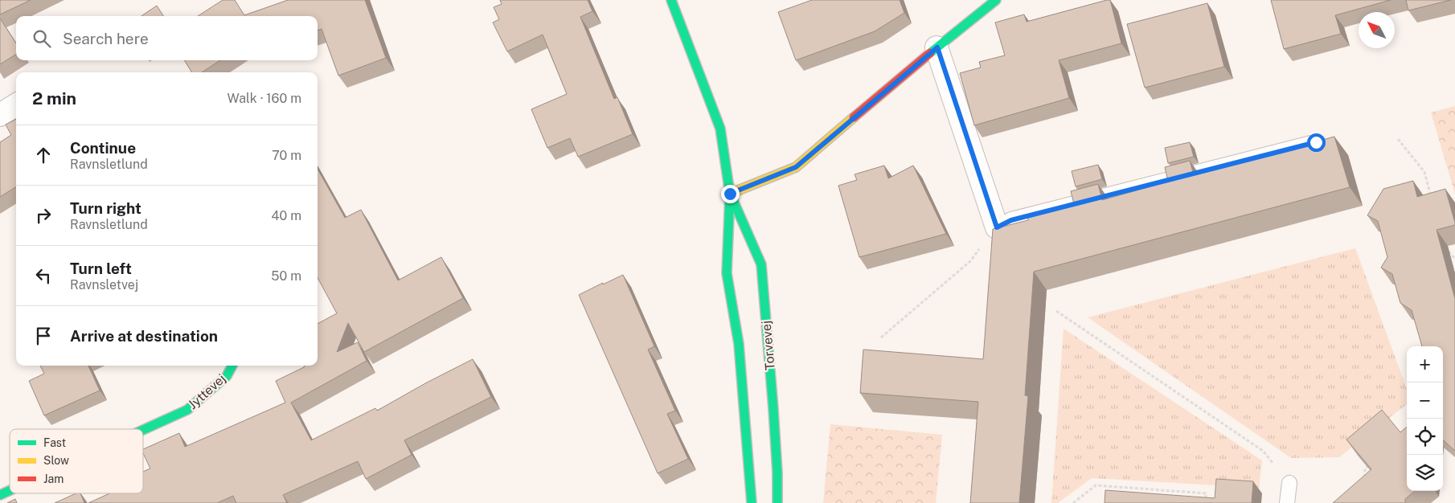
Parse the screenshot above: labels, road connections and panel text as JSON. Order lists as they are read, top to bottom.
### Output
{
  "streets": {
    "street": ["Torvevej", "Jyttevej"]
  },
  "legend": ["Fast", "Slow", "Jam"],
  "north": "top left",
  "page": {
    "search": "Search here",
    "heading": ["2 min", "Walk · 160 m"],
    "list": [
      ["Continue", "Ravnsletlund", "70 m"],
      ["Turn right", "Ravnsletlund", "40 m"],
      ["Turn left", "Ravnsletvej", "50 m"],
      "Arrive at destination"
    ],
    "map_buttons": ["+", "−"]
  }
}
